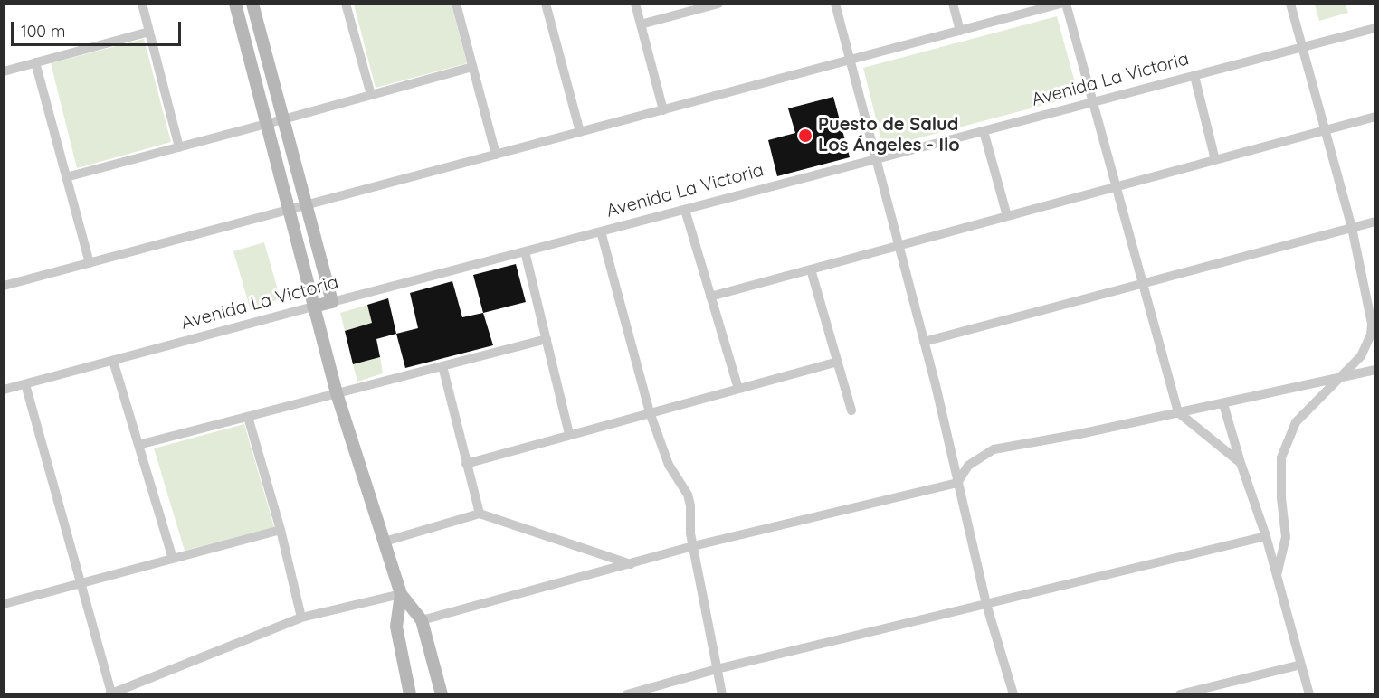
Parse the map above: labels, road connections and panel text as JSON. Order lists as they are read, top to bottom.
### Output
{
  "streets": {
    "street": ["Avenida La Victoria"]
  },
  "places": ["Puesto de Salud Los Ángeles - Ilo"],
  "scale_bar": "100 m"
}
